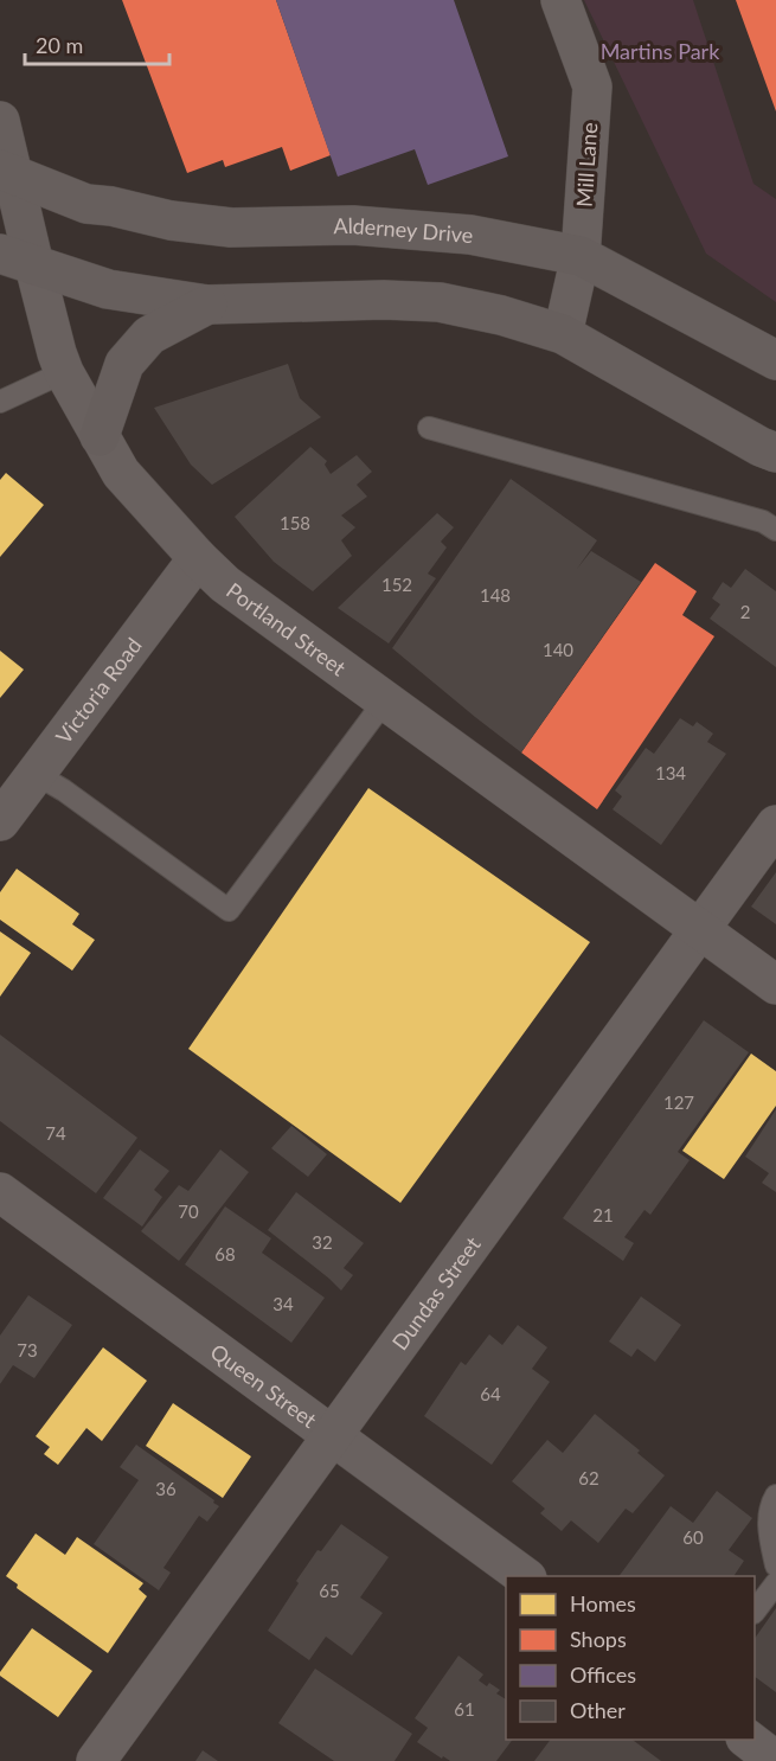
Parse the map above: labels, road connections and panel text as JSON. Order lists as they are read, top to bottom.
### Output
{
  "streets": {
    "main road": ["Alderney Drive", "Portland Street"],
    "street": [
      "Mill Lane",
      "Victoria Road",
      "Dundas Street",
      "Queen Street"
    ]
  },
  "crossings": [
    ["Mill Lane", "Alderney Drive"],
    ["Alderney Drive", "Portland Street"],
    ["Portland Street", "Victoria Road"],
    ["Portland Street", "Dundas Street"],
    ["Dundas Street", "Queen Street"]
  ],
  "parks": ["Martins Park"],
  "house_numbers": [
    "158",
    "152",
    "148",
    "2",
    "140",
    "134",
    "127",
    "74",
    "70",
    "21",
    "32",
    "68",
    "34",
    "73",
    "64",
    "62",
    "36",
    "60",
    "65",
    "61"
  ],
  "legend": [
    "Homes",
    "Shops",
    "Offices",
    "Other"
  ],
  "scale_bar": "20 m"
}
